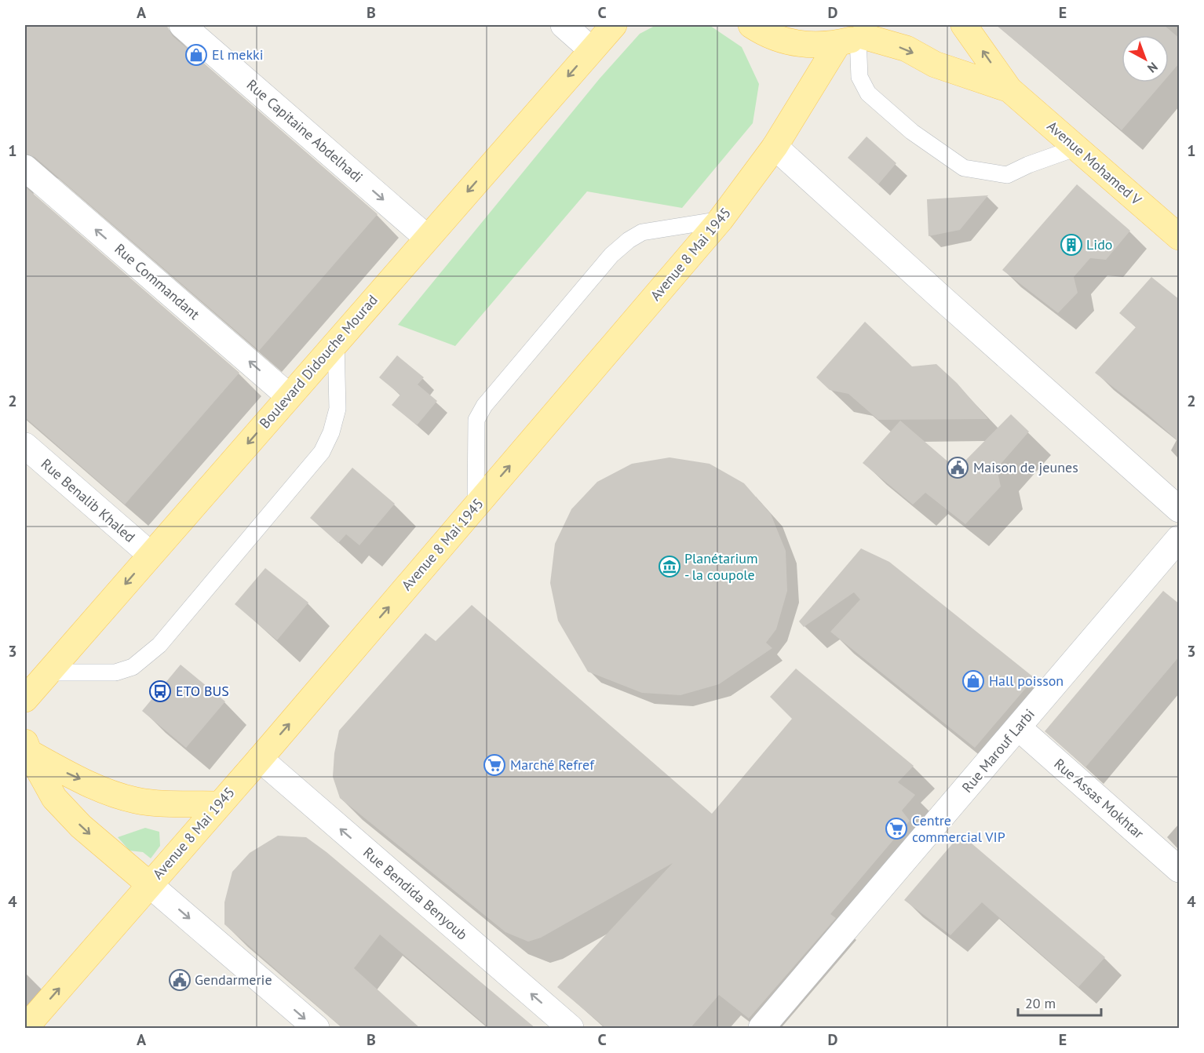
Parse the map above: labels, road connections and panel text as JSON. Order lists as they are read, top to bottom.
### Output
{
  "streets": {
    "main road": ["Avenue Mohamed V", "Avenue 8 Mai 1945", "Boulevard Didouche Mourad"],
    "street": [
      "Rue Capitaine Abdelhadi",
      "Rue Commandant",
      "Rue Benalib Khaled",
      "Rue Marouf Larbi",
      "Rue Assas Mokhtar",
      "Rue Bendida Benyoub"
    ]
  },
  "crossings": [
    ["Rue Capitaine Abdelhadi", "Boulevard Didouche Mourad"],
    ["Avenue 8 Mai 1945", "Rue Bendida Benyoub"],
    ["Rue Commandant", "Boulevard Didouche Mourad"],
    ["Boulevard Didouche Mourad", "Rue Benalib Khaled"],
    ["Rue Marouf Larbi", "Rue Assas Mokhtar"]
  ],
  "one_way": [
    "Rue Capitaine Abdelhadi",
    "Avenue 8 Mai 1945",
    "Rue Commandant",
    "Boulevard Didouche Mourad"
  ],
  "places": {
    "shop": ["El mekki", "Hall poisson"],
    "building": ["Lido"],
    "public building": ["Maison de jeunes", "Gendarmerie"],
    "museum": ["Planétarium - la coupole"],
    "bus stop": ["ETO BUS"],
    "supermarket": ["Marché Refref", "Centre commercial VIP"]
  },
  "scale_bar": "20 m",
  "north": "bottom right",
  "grid": {
    "columns": [
      "A",
      "B",
      "C",
      "D",
      "E"
    ],
    "rows": [
      "1",
      "2",
      "3",
      "4"
    ]
  }
}
